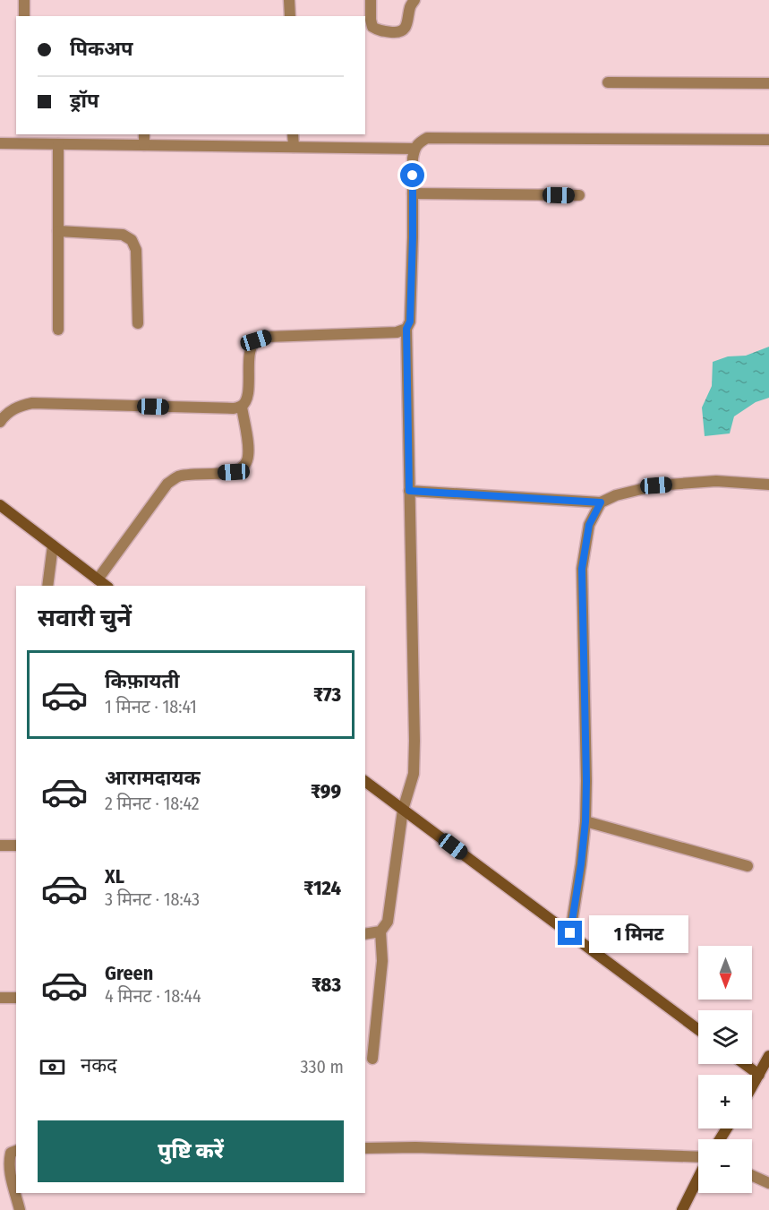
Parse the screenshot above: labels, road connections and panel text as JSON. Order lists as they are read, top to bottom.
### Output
{
  "north": "bottom",
  "page": {
    "banner": ["पिकअप", "ड्रॉप"],
    "heading": "सवारी चुनें",
    "list": [
      {
        "name": "किफ़ायती",
        "note": "1 मिनट · 18:41",
        "value": "₹73"
      },
      {
        "name": "आरामदायक",
        "note": "2 मिनट · 18:42",
        "value": "₹99"
      },
      {
        "name": "XL",
        "note": "3 मिनट · 18:43",
        "value": "₹124"
      },
      {
        "name": "Green",
        "note": "4 मिनट · 18:44",
        "value": "₹83"
      }
    ],
    "bubble": "1 मिनट",
    "map_buttons": ["+", "−"],
    "pay": ["नकद", "330 m"],
    "buttons": "पुष्टि करें"
  }
}
